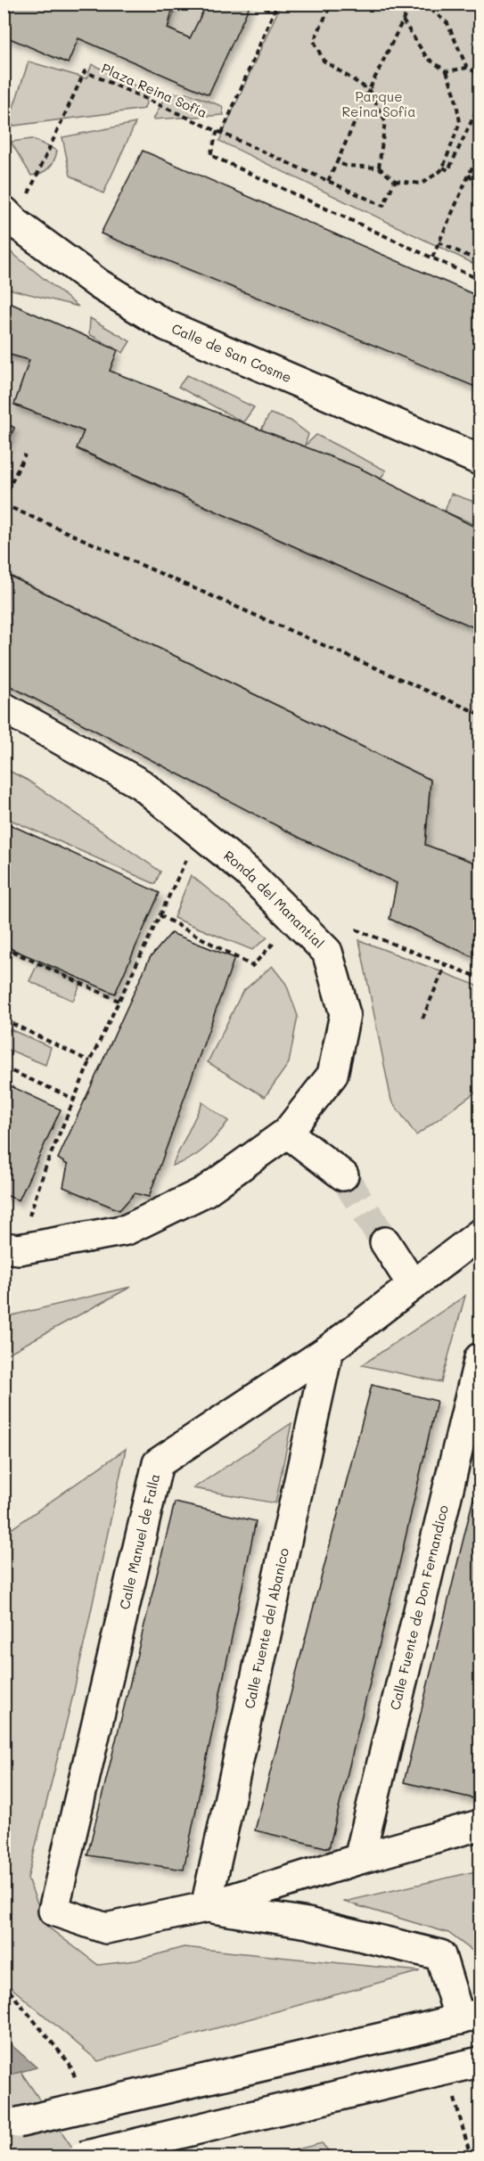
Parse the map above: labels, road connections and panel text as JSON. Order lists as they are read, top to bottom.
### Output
{
  "streets": {
    "street": [
      "Calle de San Cosme",
      "Ronda del Manantial",
      "Calle Manuel de Falla",
      "Calle Fuente de Don Fernandico",
      "Calle Fuente del Abanico"
    ],
    "path": ["Plaza Reina Sofía"]
  },
  "crossings": [
    ["Plaza Reina Sofía", "Calle de San Cosme"],
    ["Calle Manuel de Falla", "Calle Fuente del Abanico"]
  ],
  "parks": ["Parque Reina Sofía"]
}
